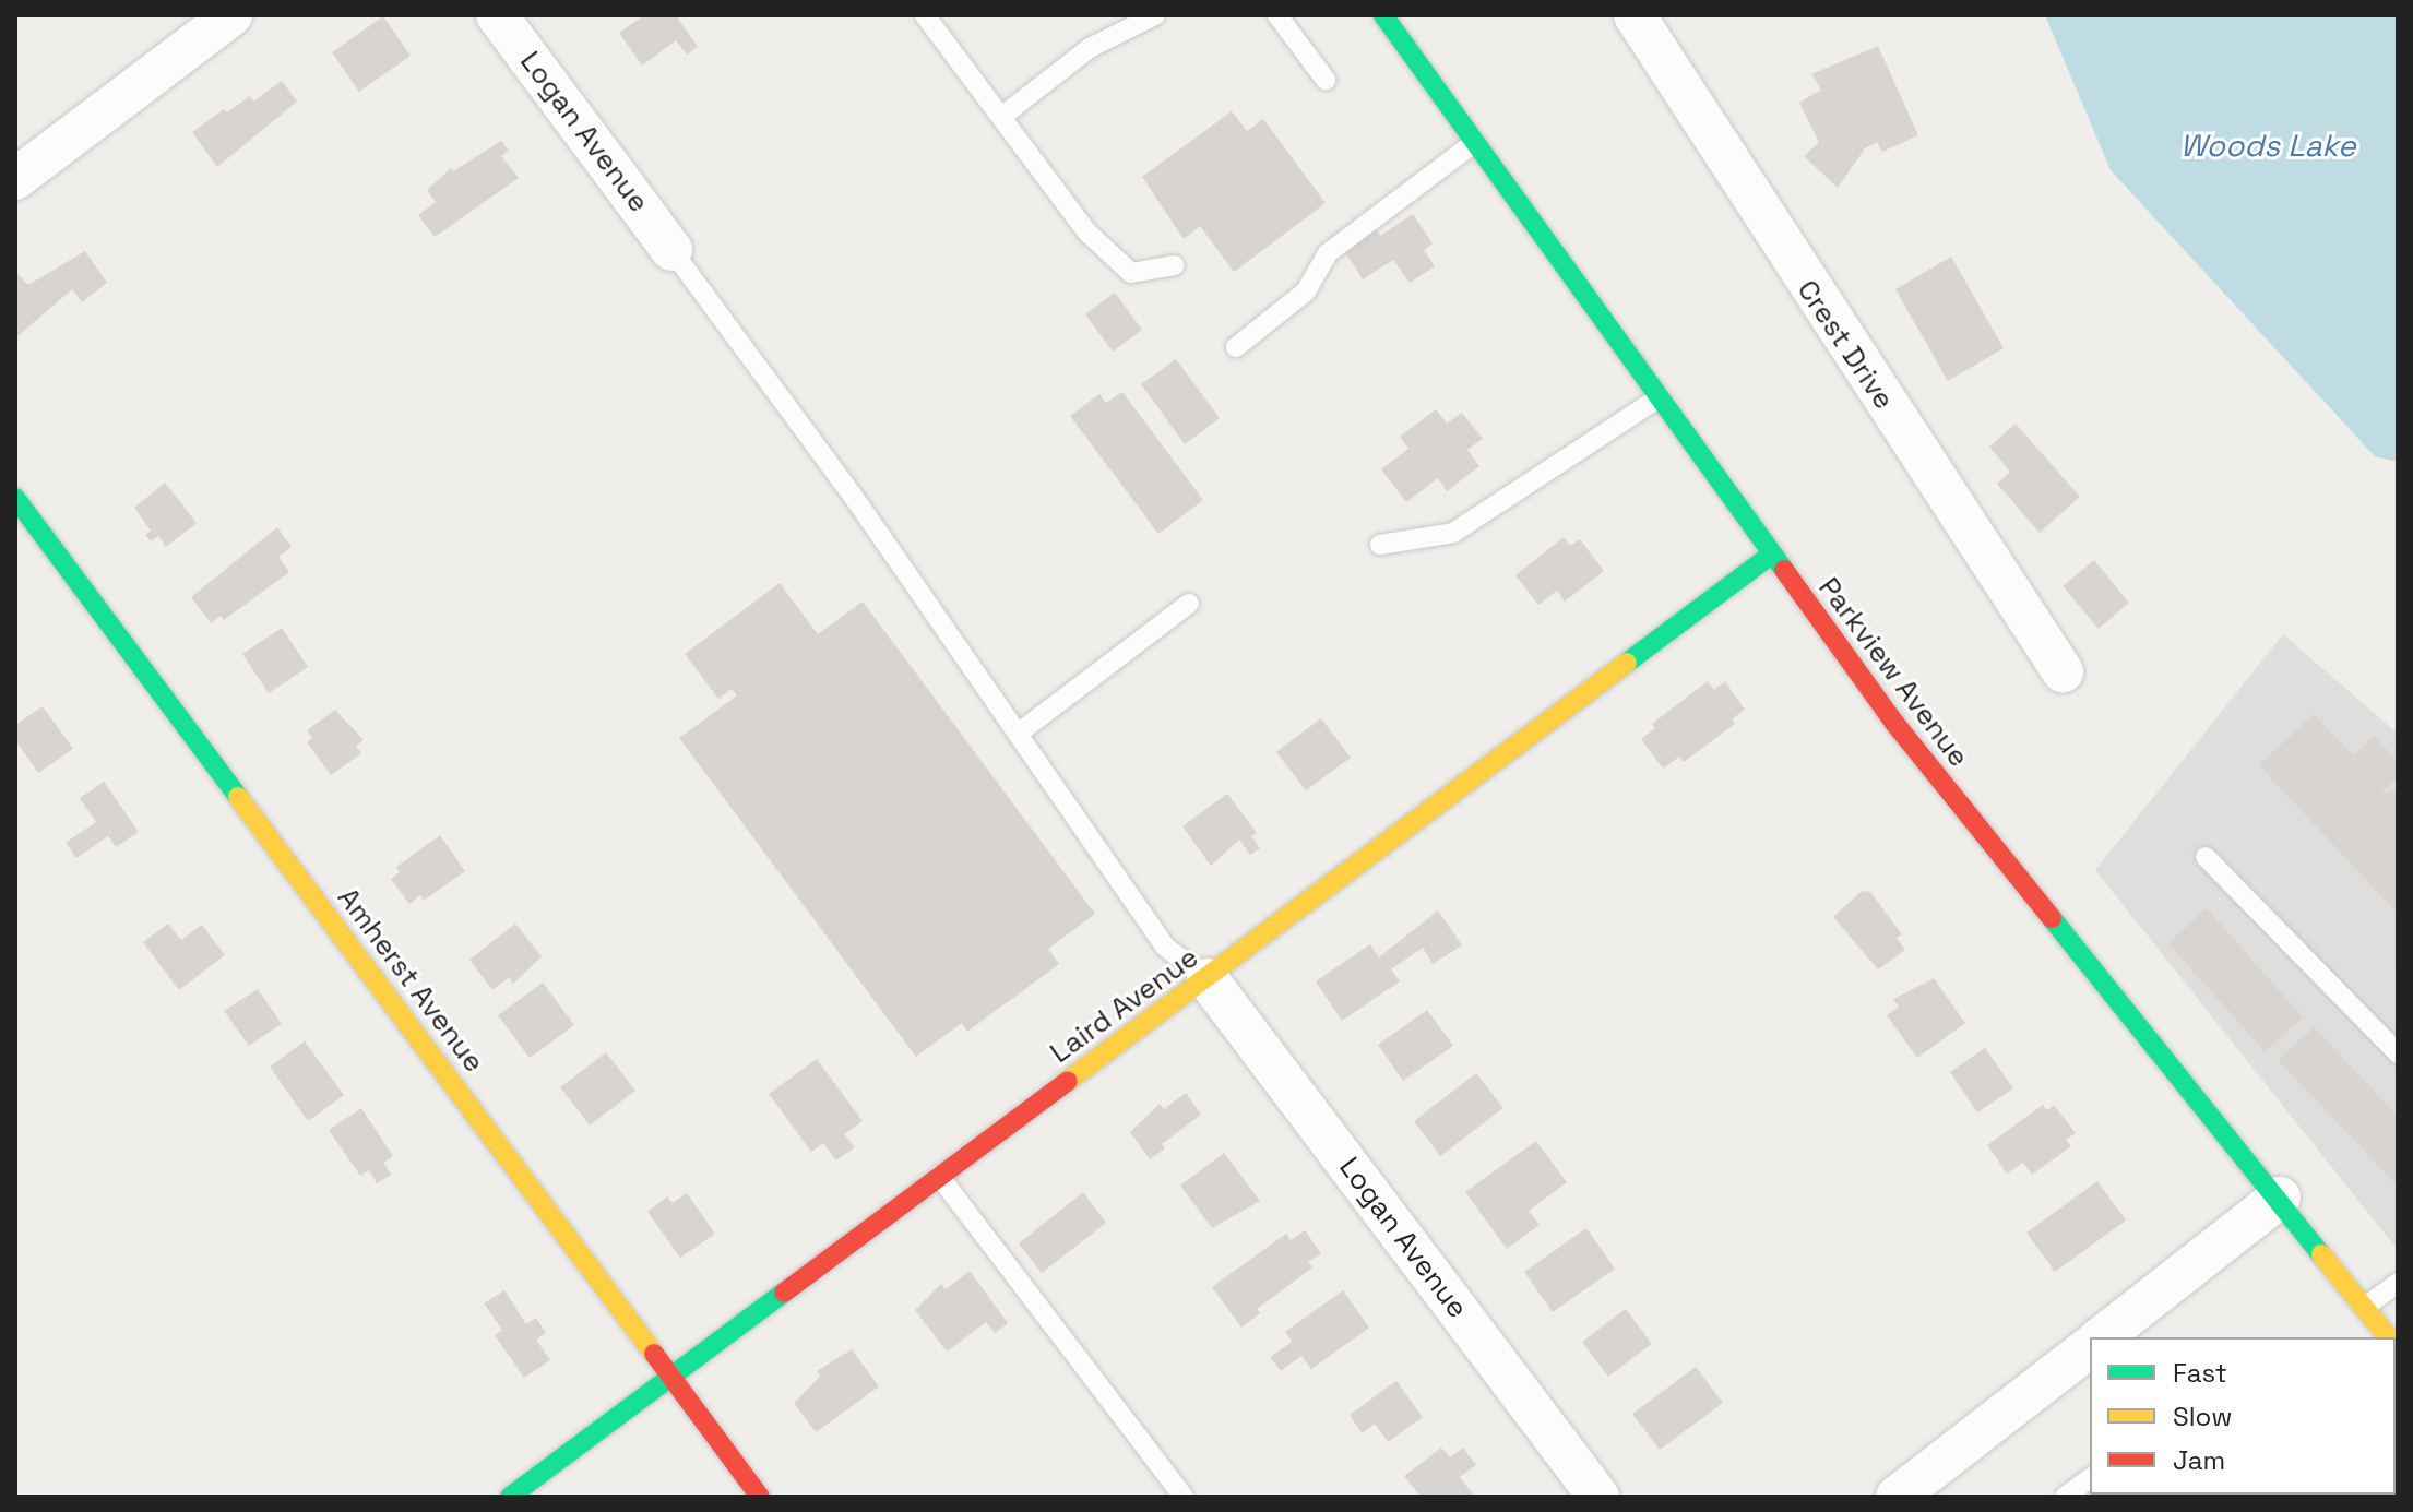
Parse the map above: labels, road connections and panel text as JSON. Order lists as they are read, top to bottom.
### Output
{
  "streets": {
    "street": [
      "Logan Avenue",
      "Crest Drive",
      "Parkview Avenue",
      "Amherst Avenue",
      "Laird Avenue"
    ]
  },
  "crossings": [
    ["Logan Avenue", "Laird Avenue"],
    ["Parkview Avenue", "Laird Avenue"],
    ["Amherst Avenue", "Laird Avenue"]
  ],
  "water": ["Woods Lake"],
  "legend": ["Fast", "Slow", "Jam"]
}
